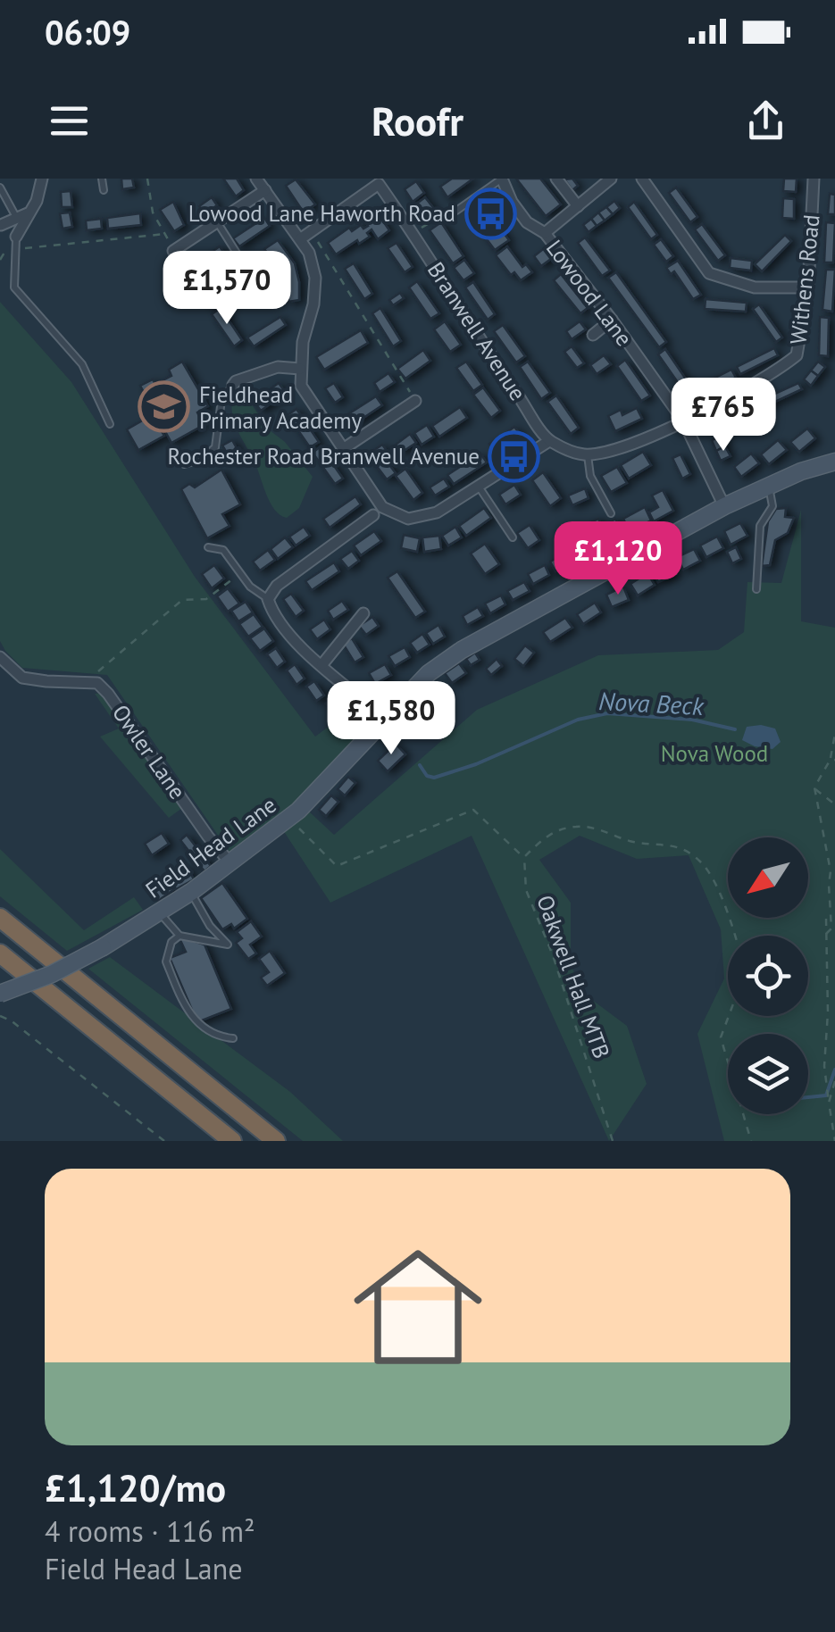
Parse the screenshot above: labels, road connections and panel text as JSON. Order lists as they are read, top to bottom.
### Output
{
  "streets": {
    "main road": ["Field Head Lane"],
    "street": [
      "Withens Road",
      "Lowood Lane",
      "Branwell Avenue",
      "Owler Lane"
    ],
    "path": ["Oakwell Hall MTB"]
  },
  "crossings": [
    ["Withens Road", "Lowood Lane"],
    ["Lowood Lane", "Field Head Lane"],
    ["Owler Lane", "Field Head Lane"]
  ],
  "water": ["Nova Beck"],
  "parks": ["Nova Wood"],
  "places": {
    "bus stop": ["Lowood Lane Haworth Road", "Rochester Road Branwell Avenue"],
    "school or university": ["Fieldhead Primary Academy"]
  },
  "north": "bottom left",
  "page": {
    "status": "06:09",
    "header": "Roofr",
    "price": [
      "£1,570",
      "£765",
      "£1,120",
      "£1,580"
    ],
    "list": [
      {
        "name": "£1,120/mo",
        "note": "4 rooms · 116 m² · Field Head Lane"
      }
    ]
  }
}
